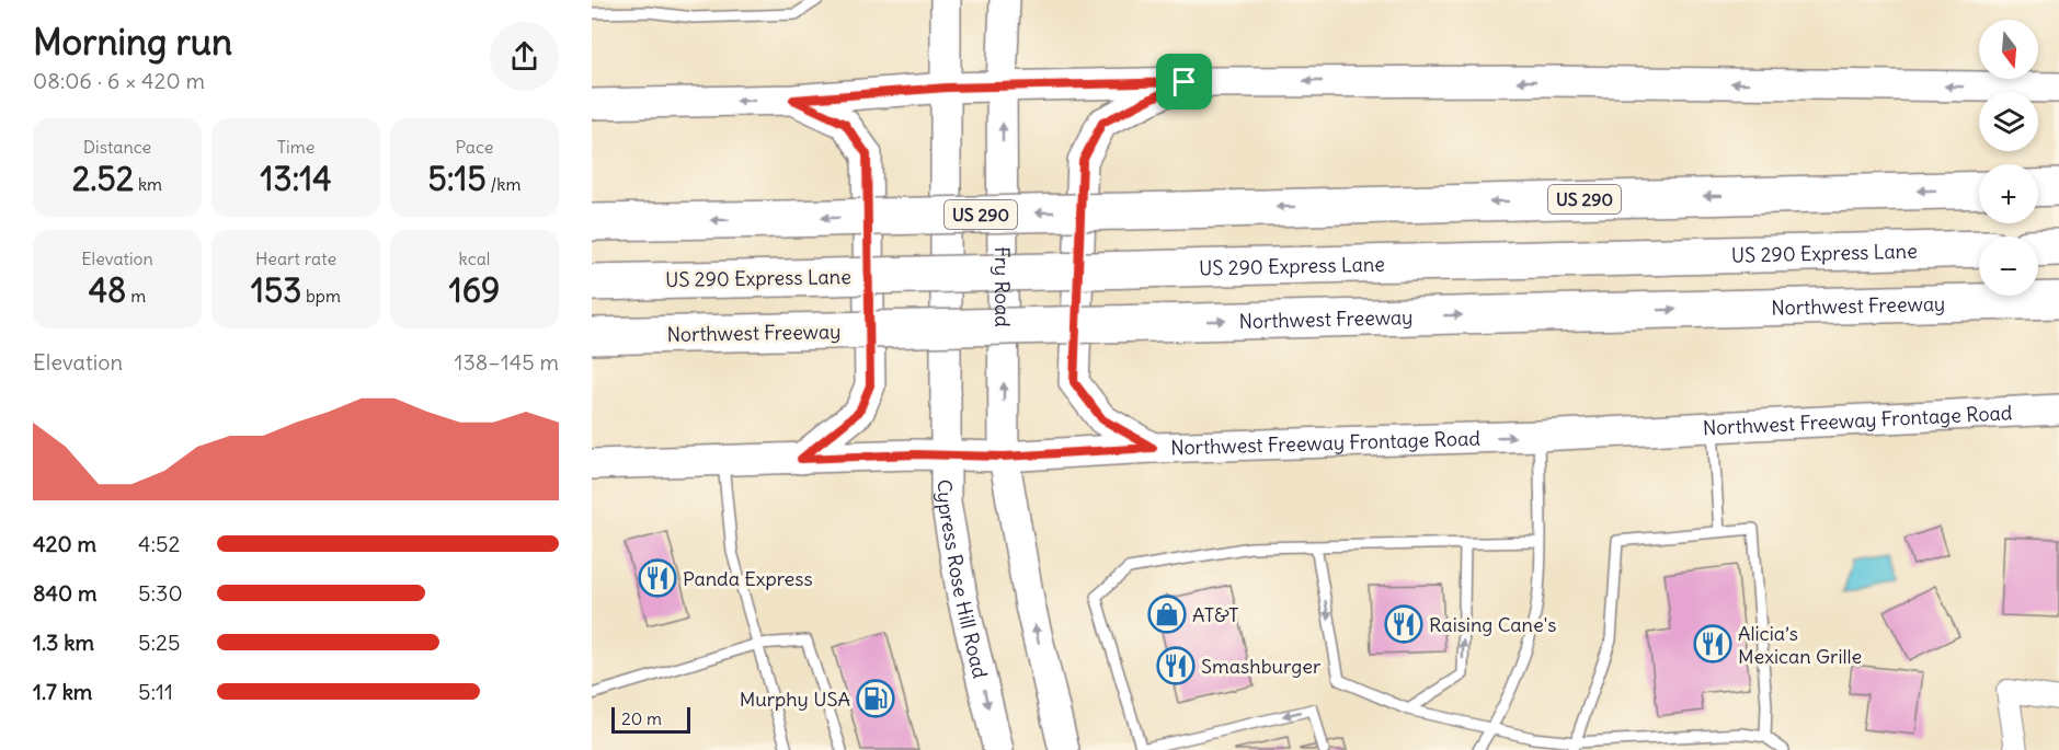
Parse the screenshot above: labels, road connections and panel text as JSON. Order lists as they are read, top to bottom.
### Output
{
  "streets": {
    "highway": ["US 290", "US 290 Express Lane", "Northwest Freeway"],
    "main road": ["Fry Road", "Northwest Freeway Frontage Road", "Cypress Rose Hill Road"]
  },
  "crossings": [
    ["Fry Road", "Northwest Freeway Frontage Road"],
    ["Northwest Freeway Frontage Road", "Cypress Rose Hill Road"]
  ],
  "one_way": ["Fry Road"],
  "places": {
    "restaurant": [
      "Panda Express",
      "Raising Cane's",
      "Alicia’s Mexican Grille",
      "Smashburger"
    ],
    "shop": ["AT&T"],
    "fuel station": ["Murphy USA"]
  },
  "scale_bar": "20 m",
  "north": "bottom",
  "page": {
    "heading": ["Morning run", "08:06 · 6 × 420 m"],
    "map_buttons": ["+", "−"],
    "stats": [
      ["Distance", "2.52 km"],
      ["Time", "13:14"],
      ["Pace", "5:15 /km"],
      ["Elevation", "48 m"],
      ["Heart rate", "153 bpm"],
      ["kcal", "169"]
    ],
    "chart": ["Elevation", "138–145 m"],
    "list": [
      {
        "name": "420 m",
        "note": "4:52"
      },
      {
        "name": "840 m",
        "note": "5:30"
      },
      {
        "name": "1.3 km",
        "note": "5:25"
      },
      {
        "name": "1.7 km",
        "note": "5:11"
      }
    ],
    "scale": "20 m"
  }
}
